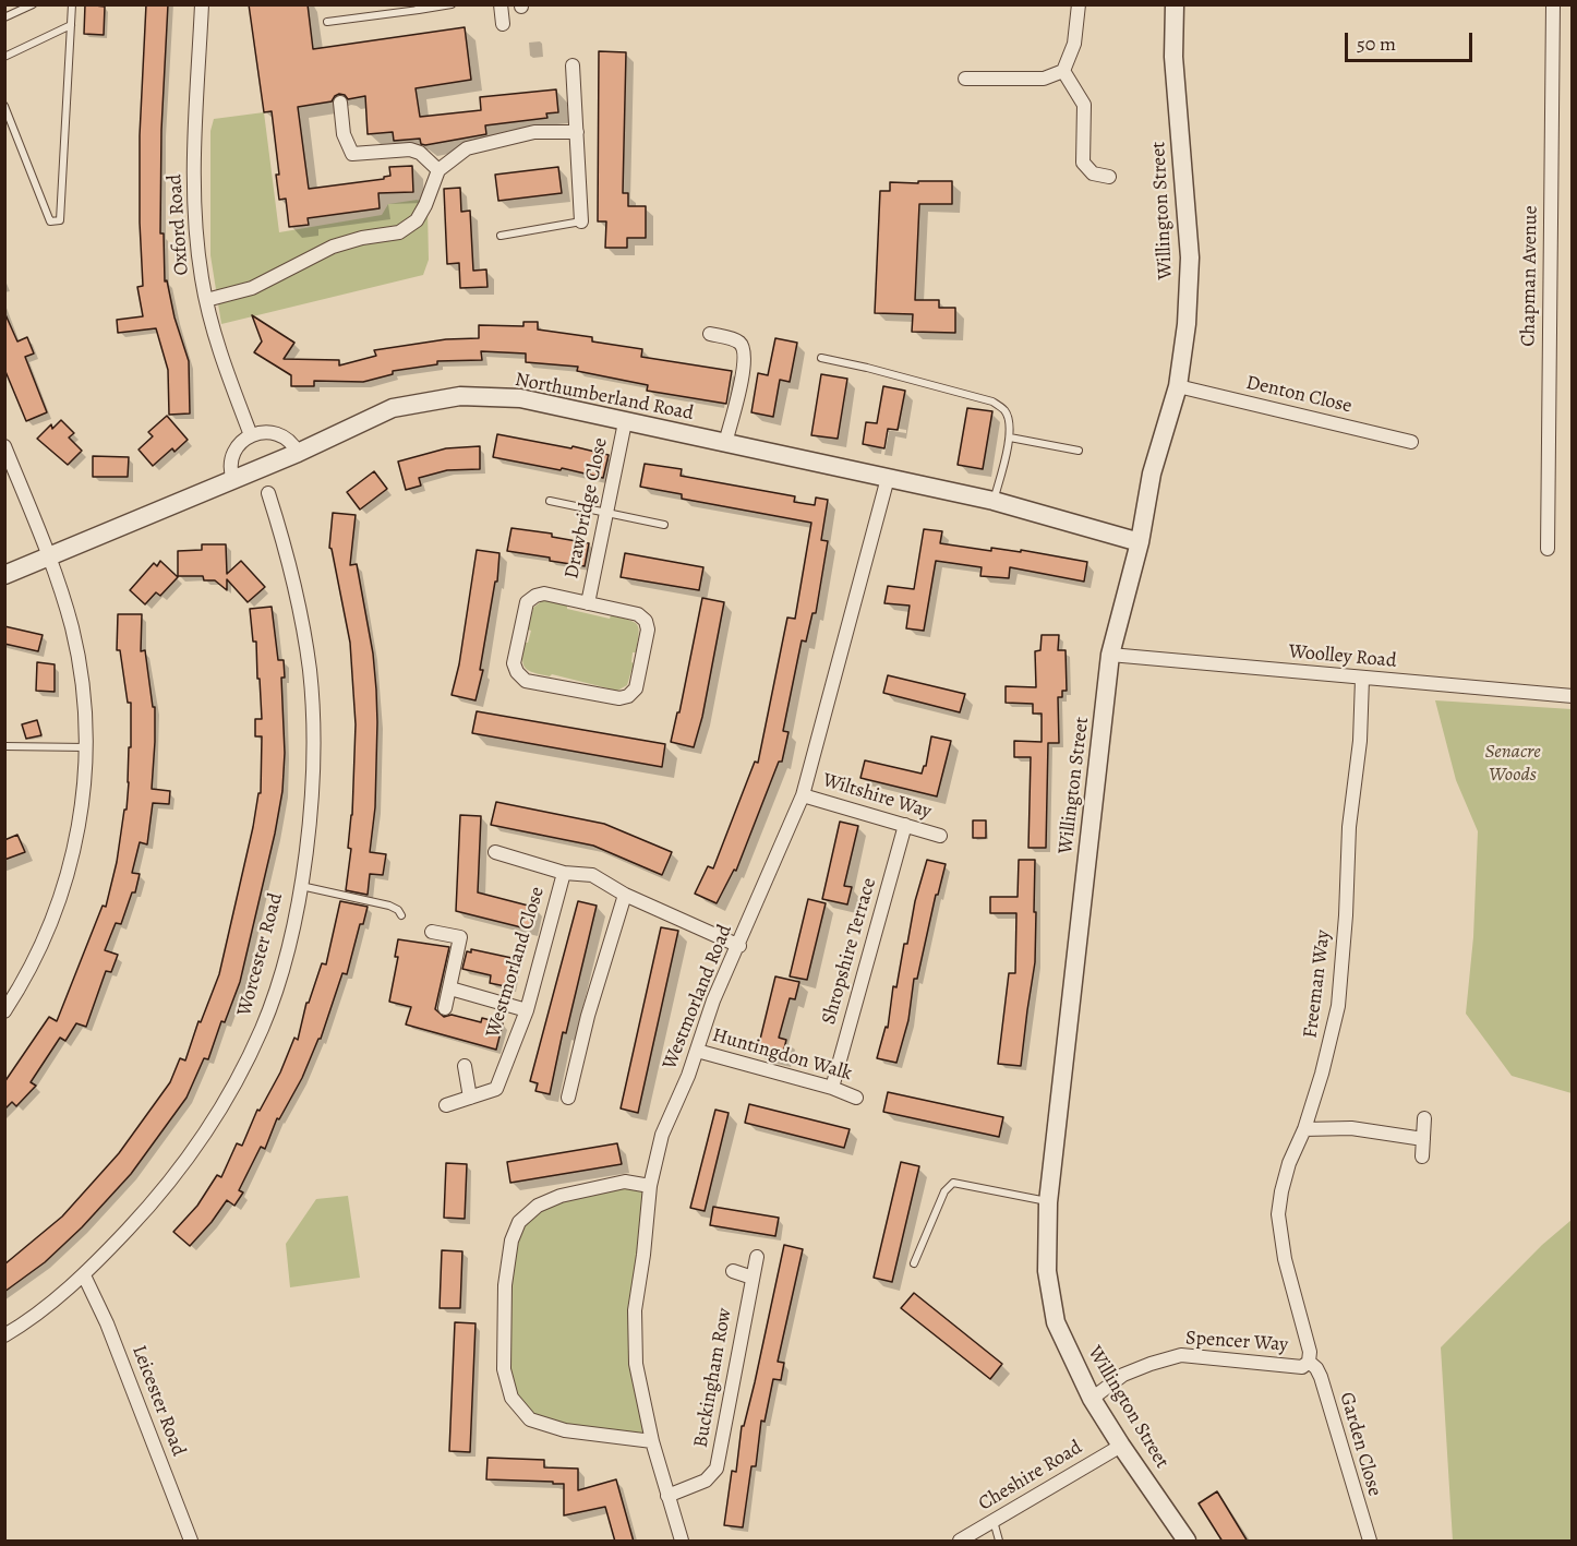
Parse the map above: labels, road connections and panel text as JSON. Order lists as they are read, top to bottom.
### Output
{
  "streets": {
    "street": [
      "Willington Street",
      "Oxford Road",
      "Chapman Avenue",
      "Denton Close",
      "Northumberland Road",
      "Drawbridge Close",
      "Woolley Road",
      "Wiltshire Way",
      "Shropshire Terrace",
      "Worcester Road",
      "Westmorland Close",
      "Freeman Way",
      "Westmorland Road",
      "Huntingdon Walk",
      "Spencer Way",
      "Buckingham Row",
      "Leicester Road",
      "Garden Close",
      "Cheshire Road"
    ]
  },
  "crossings": [
    ["Willington Street", "Denton Close"],
    ["Willington Street", "Northumberland Road"],
    ["Willington Street", "Woolley Road"],
    ["Willington Street", "Spencer Way"],
    ["Willington Street", "Cheshire Road"],
    ["Northumberland Road", "Drawbridge Close"],
    ["Northumberland Road", "Westmorland Road"],
    ["Woolley Road", "Freeman Way"],
    ["Wiltshire Way", "Shropshire Terrace"],
    ["Wiltshire Way", "Westmorland Road"],
    ["Shropshire Terrace", "Huntingdon Walk"],
    ["Worcester Road", "Leicester Road"],
    ["Westmorland Close", "Westmorland Road"],
    ["Freeman Way", "Spencer Way"],
    ["Freeman Way", "Garden Close"],
    ["Westmorland Road", "Huntingdon Walk"],
    ["Westmorland Road", "Buckingham Row"],
    ["Spencer Way", "Garden Close"]
  ],
  "parks": ["Senacre Woods"],
  "scale_bar": "50 m"
}
